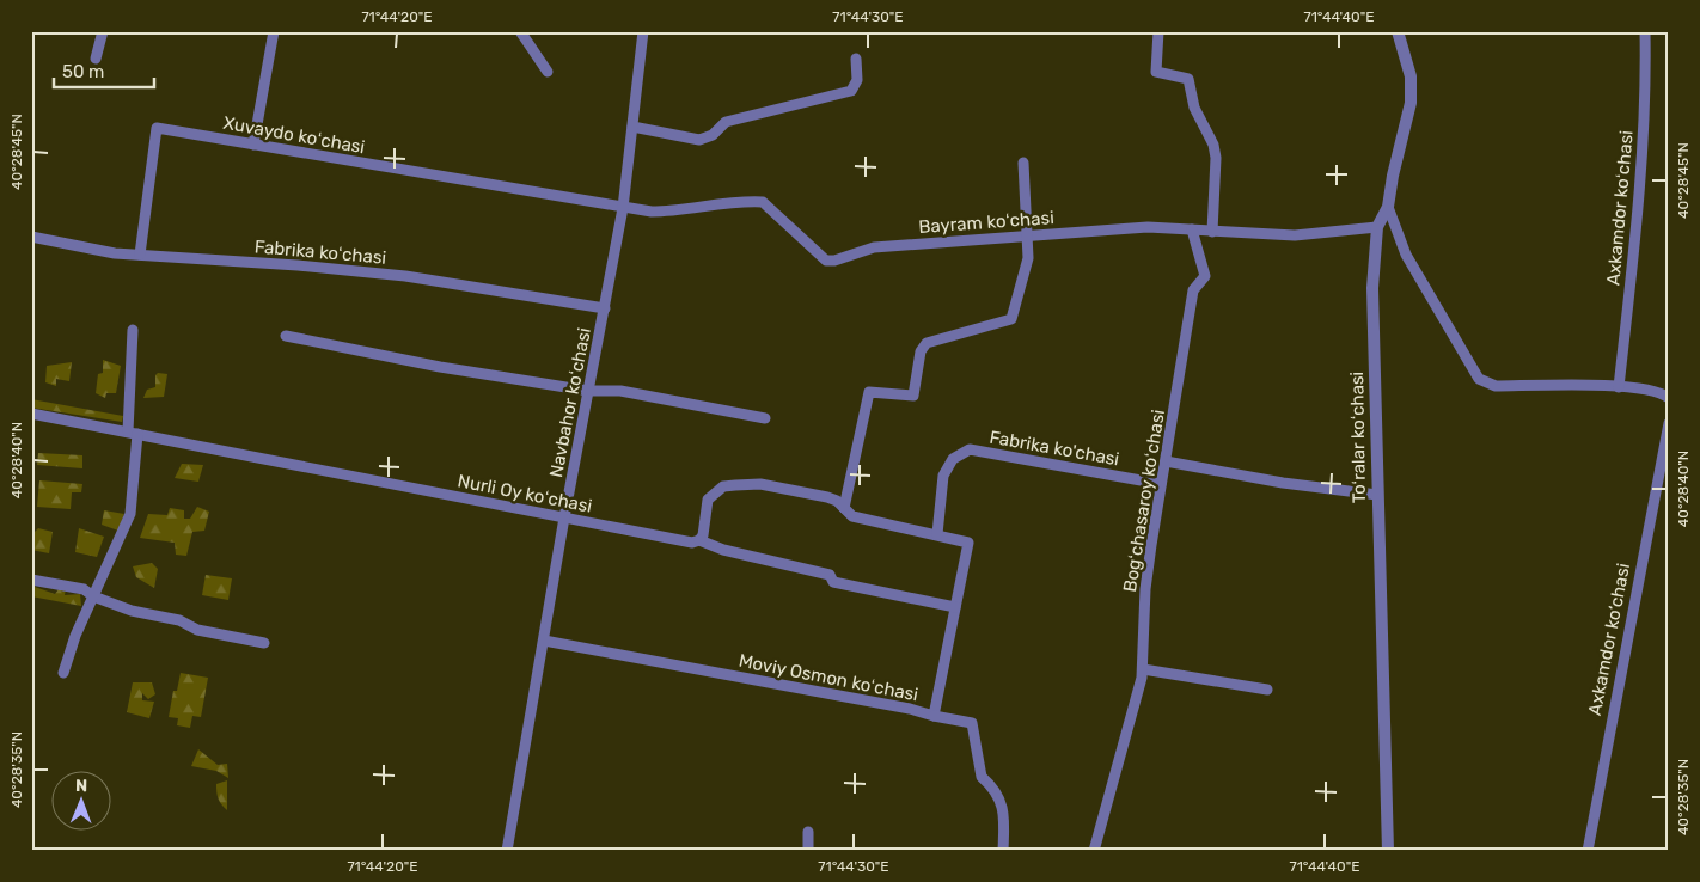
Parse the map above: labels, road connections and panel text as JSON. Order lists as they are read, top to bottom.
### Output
{
  "streets": {
    "street": [
      "Xuvaydo koʻchasi",
      "Axkamdor koʻchasi",
      "Bayram koʻchasi",
      "Fabrika koʻchasi",
      "Navbahor koʻchasi",
      "Toʻralar koʻchasi",
      "Fabrika ko'chasi",
      "Nurli Oy koʻchasi",
      "Bogʻchasaroy koʻchasi",
      "Axkamdor ko‘chasi",
      "Moviy Osmon koʻchasi"
    ]
  },
  "crossings": [
    ["Xuvaydo koʻchasi", "Bayram koʻchasi"],
    ["Xuvaydo koʻchasi", "Fabrika koʻchasi"],
    ["Xuvaydo koʻchasi", "Navbahor koʻchasi"],
    ["Bayram koʻchasi", "Navbahor koʻchasi"],
    ["Bayram koʻchasi", "Toʻralar koʻchasi"],
    ["Bayram koʻchasi", "Bogʻchasaroy koʻchasi"],
    ["Fabrika koʻchasi", "Navbahor koʻchasi"],
    ["Navbahor koʻchasi", "Nurli Oy koʻchasi"],
    ["Navbahor koʻchasi", "Moviy Osmon koʻchasi"],
    ["Fabrika ko'chasi", "Bogʻchasaroy koʻchasi"],
    ["Fabrika ko'chasi", "Moviy Osmon koʻchasi"],
    ["Nurli Oy koʻchasi", "Moviy Osmon koʻchasi"]
  ],
  "scale_bar": "50 m",
  "north": "top",
  "coordinates": [
    "71°44'20\"E",
    "71°44'30\"E",
    "71°44'40\"E",
    "40°28'45\"N",
    "40°28'40\"N",
    "40°28'35\"N"
  ]
}
